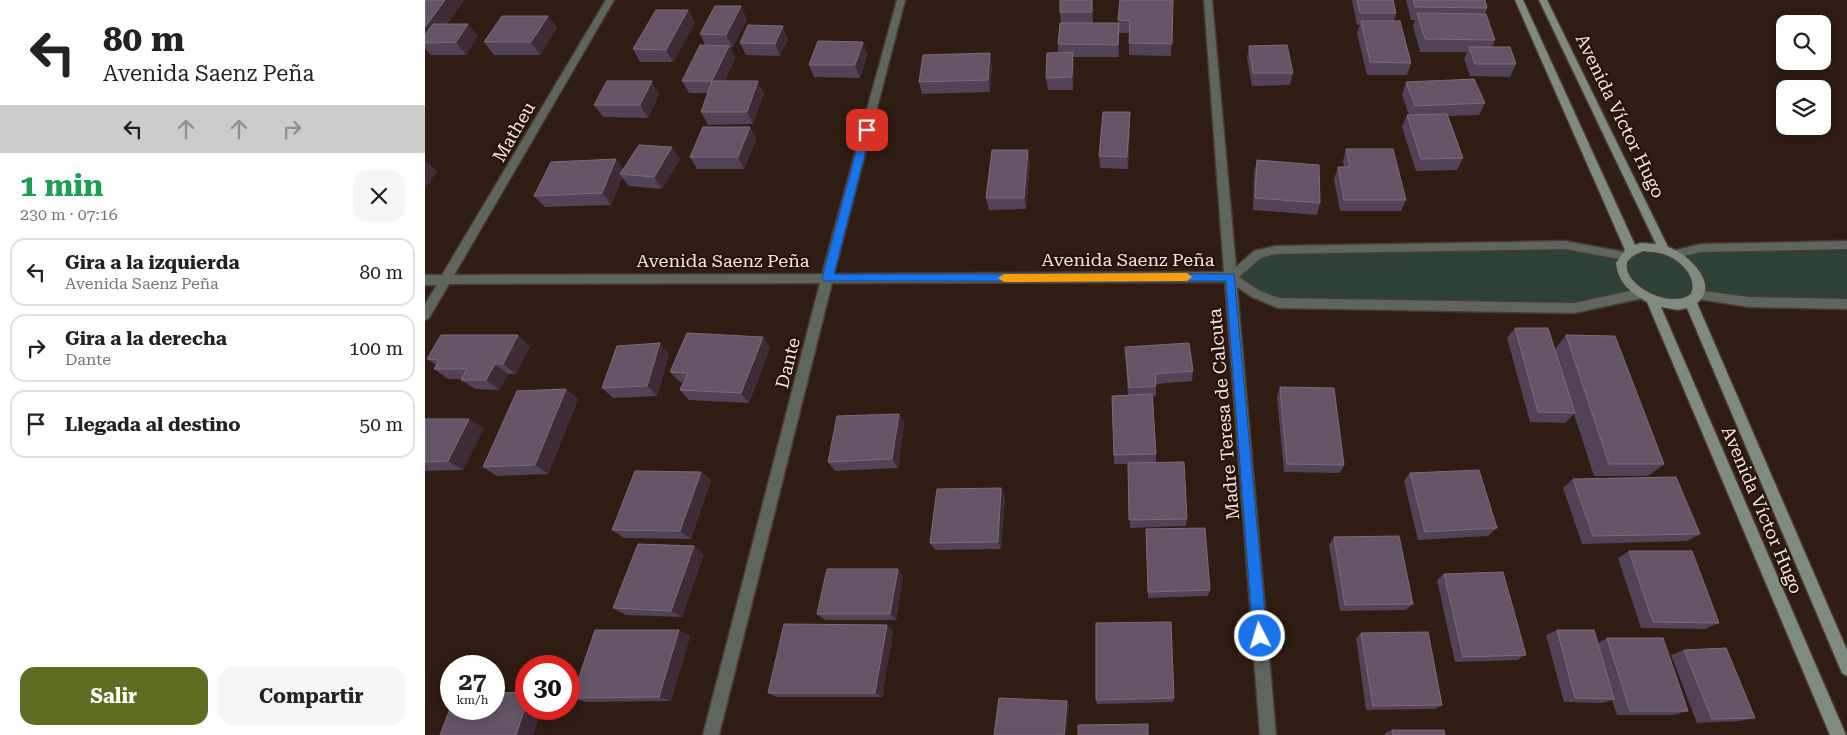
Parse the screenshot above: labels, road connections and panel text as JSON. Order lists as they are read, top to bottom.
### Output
{
  "streets": {
    "main road": ["Avenida Víctor Hugo"],
    "street": [
      "Matheu",
      "Avenida Saenz Peña",
      "Dante",
      "Madre Teresa de Calcuta"
    ]
  },
  "crossings": [
    ["Avenida Víctor Hugo", "Avenida Saenz Peña"],
    ["Matheu", "Avenida Saenz Peña"],
    ["Avenida Saenz Peña", "Dante"],
    ["Avenida Saenz Peña", "Madre Teresa de Calcuta"]
  ],
  "page": {
    "turn": ["80 m", "Avenida Saenz Peña"],
    "heading": ["1 min", "230 m · 07:16"],
    "list": [
      {
        "name": "Gira a la izquierda",
        "note": "Avenida Saenz Peña",
        "value": "80 m"
      },
      {
        "name": "Gira a la derecha",
        "note": "Dante",
        "value": "100 m"
      },
      {
        "name": "Llegada al destino",
        "value": "50 m"
      }
    ],
    "speed": "27 km/h",
    "limit": "30",
    "buttons": ["Salir", "Compartir"]
  }
}
